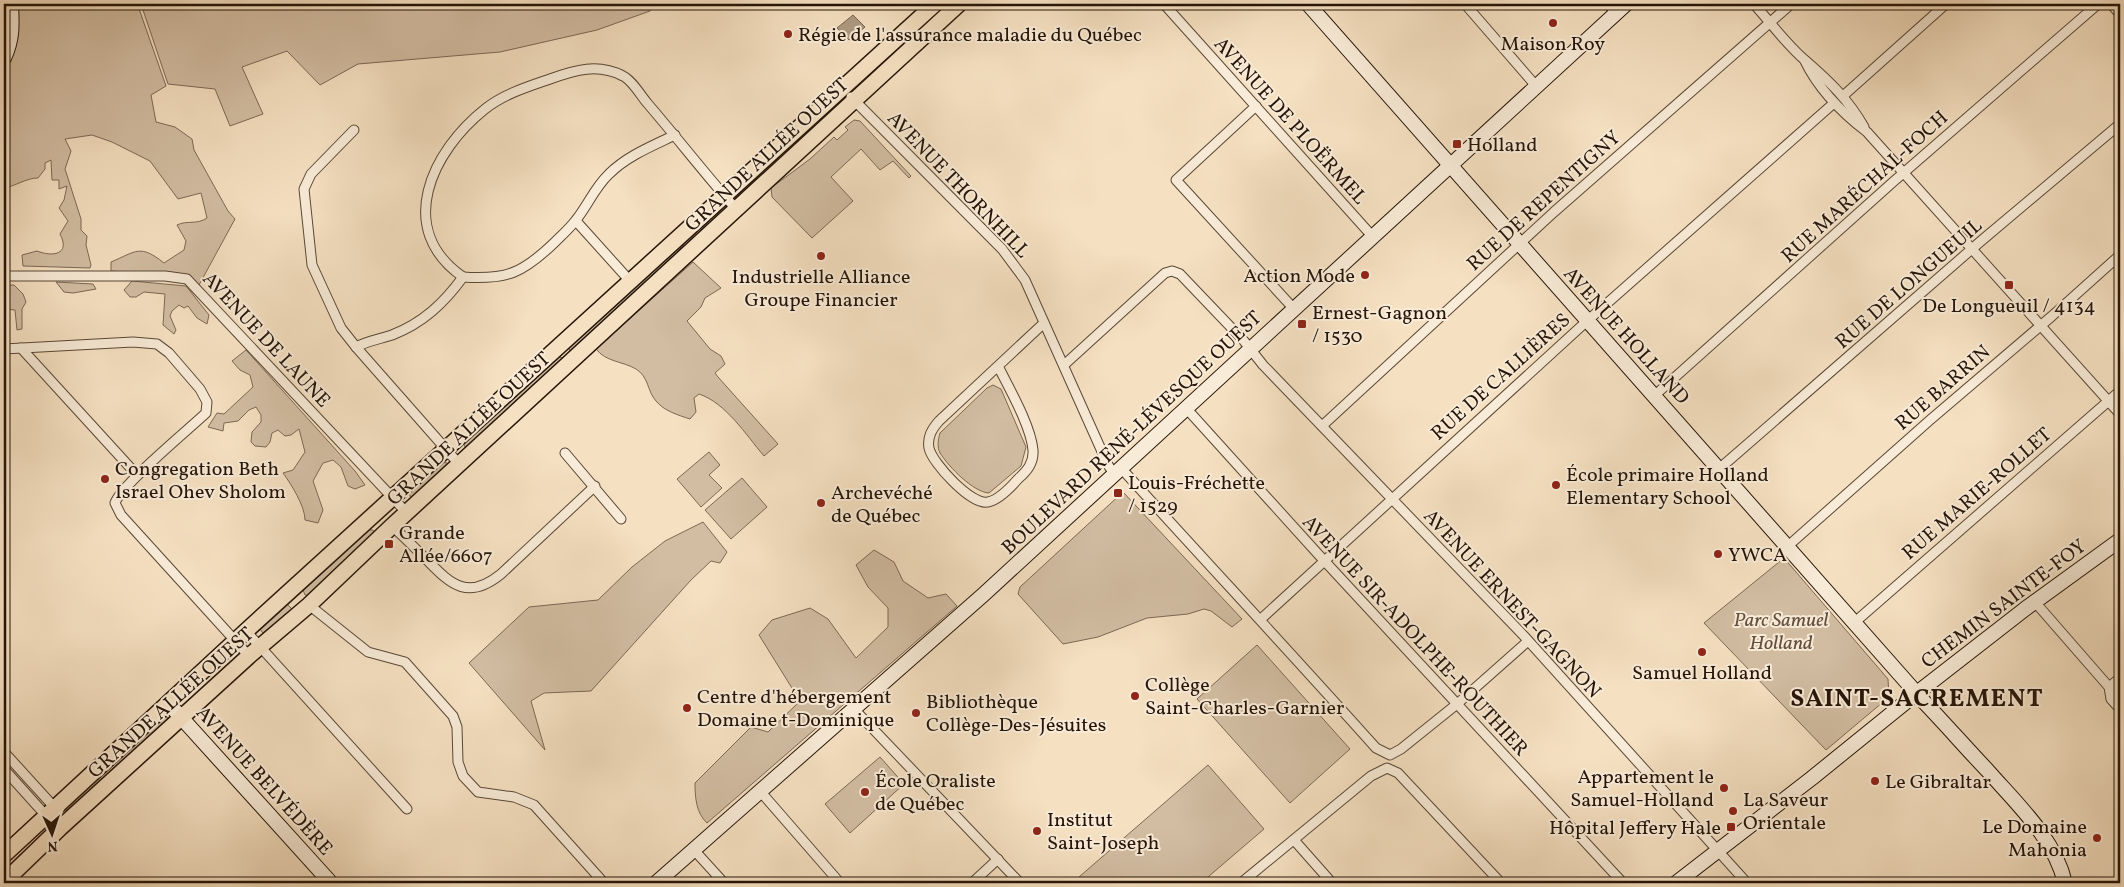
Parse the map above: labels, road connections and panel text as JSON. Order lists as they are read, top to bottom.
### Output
{
  "streets": {
    "main road": [
      "GRANDE ALLÉE OUEST",
      "AVENUE HOLLAND",
      "BOULEVARD RENÉ-LÉVESQUE OUEST",
      "CHEMIN SAINTE-FOY",
      "AVENUE BELVÉDÈRE"
    ],
    "street": [
      "AVENUE DE PLOËRMEL",
      "AVENUE THORNHILL",
      "RUE MARÉCHAL-FOCH",
      "RUE DE REPENTIGNY",
      "RUE DE LONGUEUIL",
      "AVENUE DE LAUNE",
      "RUE DE CALLIÈRES",
      "RUE BARRIN",
      "RUE MARIE-ROLLET",
      "AVENUE ERNEST-GAGNON",
      "AVENUE SIR-ADOLPHE-ROUTHIER"
    ]
  },
  "crossings": [
    ["AVENUE DE PLOËRMEL", "BOULEVARD RENÉ-LÉVESQUE OUEST"],
    ["GRANDE ALLÉE OUEST", "AVENUE THORNHILL"],
    ["GRANDE ALLÉE OUEST", "AVENUE DE LAUNE"],
    ["GRANDE ALLÉE OUEST", "AVENUE BELVÉDÈRE"],
    ["AVENUE THORNHILL", "RUE DE CALLIÈRES"],
    ["AVENUE THORNHILL", "BOULEVARD RENÉ-LÉVESQUE OUEST"],
    ["AVENUE THORNHILL", "AVENUE ERNEST-GAGNON"],
    ["AVENUE THORNHILL", "AVENUE SIR-ADOLPHE-ROUTHIER"],
    ["RUE MARÉCHAL-FOCH", "AVENUE HOLLAND"],
    ["RUE DE REPENTIGNY", "AVENUE HOLLAND"],
    ["RUE DE REPENTIGNY", "AVENUE ERNEST-GAGNON"],
    ["RUE DE LONGUEUIL", "AVENUE HOLLAND"],
    ["AVENUE HOLLAND", "RUE DE CALLIÈRES"],
    ["AVENUE HOLLAND", "RUE BARRIN"],
    ["AVENUE HOLLAND", "BOULEVARD RENÉ-LÉVESQUE OUEST"],
    ["AVENUE HOLLAND", "RUE MARIE-ROLLET"],
    ["AVENUE HOLLAND", "CHEMIN SAINTE-FOY"],
    ["RUE DE CALLIÈRES", "AVENUE ERNEST-GAGNON"],
    ["RUE DE CALLIÈRES", "AVENUE SIR-ADOLPHE-ROUTHIER"],
    ["BOULEVARD RENÉ-LÉVESQUE OUEST", "AVENUE ERNEST-GAGNON"],
    ["BOULEVARD RENÉ-LÉVESQUE OUEST", "AVENUE SIR-ADOLPHE-ROUTHIER"],
    ["AVENUE ERNEST-GAGNON", "CHEMIN SAINTE-FOY"]
  ],
  "districts": ["SAINT-SACREMENT"],
  "parks": ["Parc Samuel Holland"],
  "places": {
    "other": [
      "Maison Roy",
      "Régie de l'assurance maladie du Québec",
      "Industrielle Alliance Groupe Financier",
      "Action Mode",
      "Congregation Beth Israel Ohev Sholom",
      "École primaire Holland Elementary School",
      "Archevéché de Québec",
      "YWCA",
      "Samuel Holland",
      "Collège Saint-Charles-Garnier",
      "Centre d'hébergement Domaine t-Dominique",
      "Bibliothèque Collège-Des-Jésuites",
      "Le Gibraltar",
      "Appartement le Samuel-Holland",
      "École Oraliste de Québec",
      "La Saveur Orientale",
      "Institut Saint-Joseph",
      "Le Domaine Mahonia"
    ],
    "transit": [
      "Holland",
      "De Longueuil / 4134",
      "Ernest-Gagnon / 1530",
      "Louis-Fréchette / 1529",
      "Grande Allée/6607",
      "Hôpital Jeffery Hale"
    ]
  },
  "north": "bottom"
}
